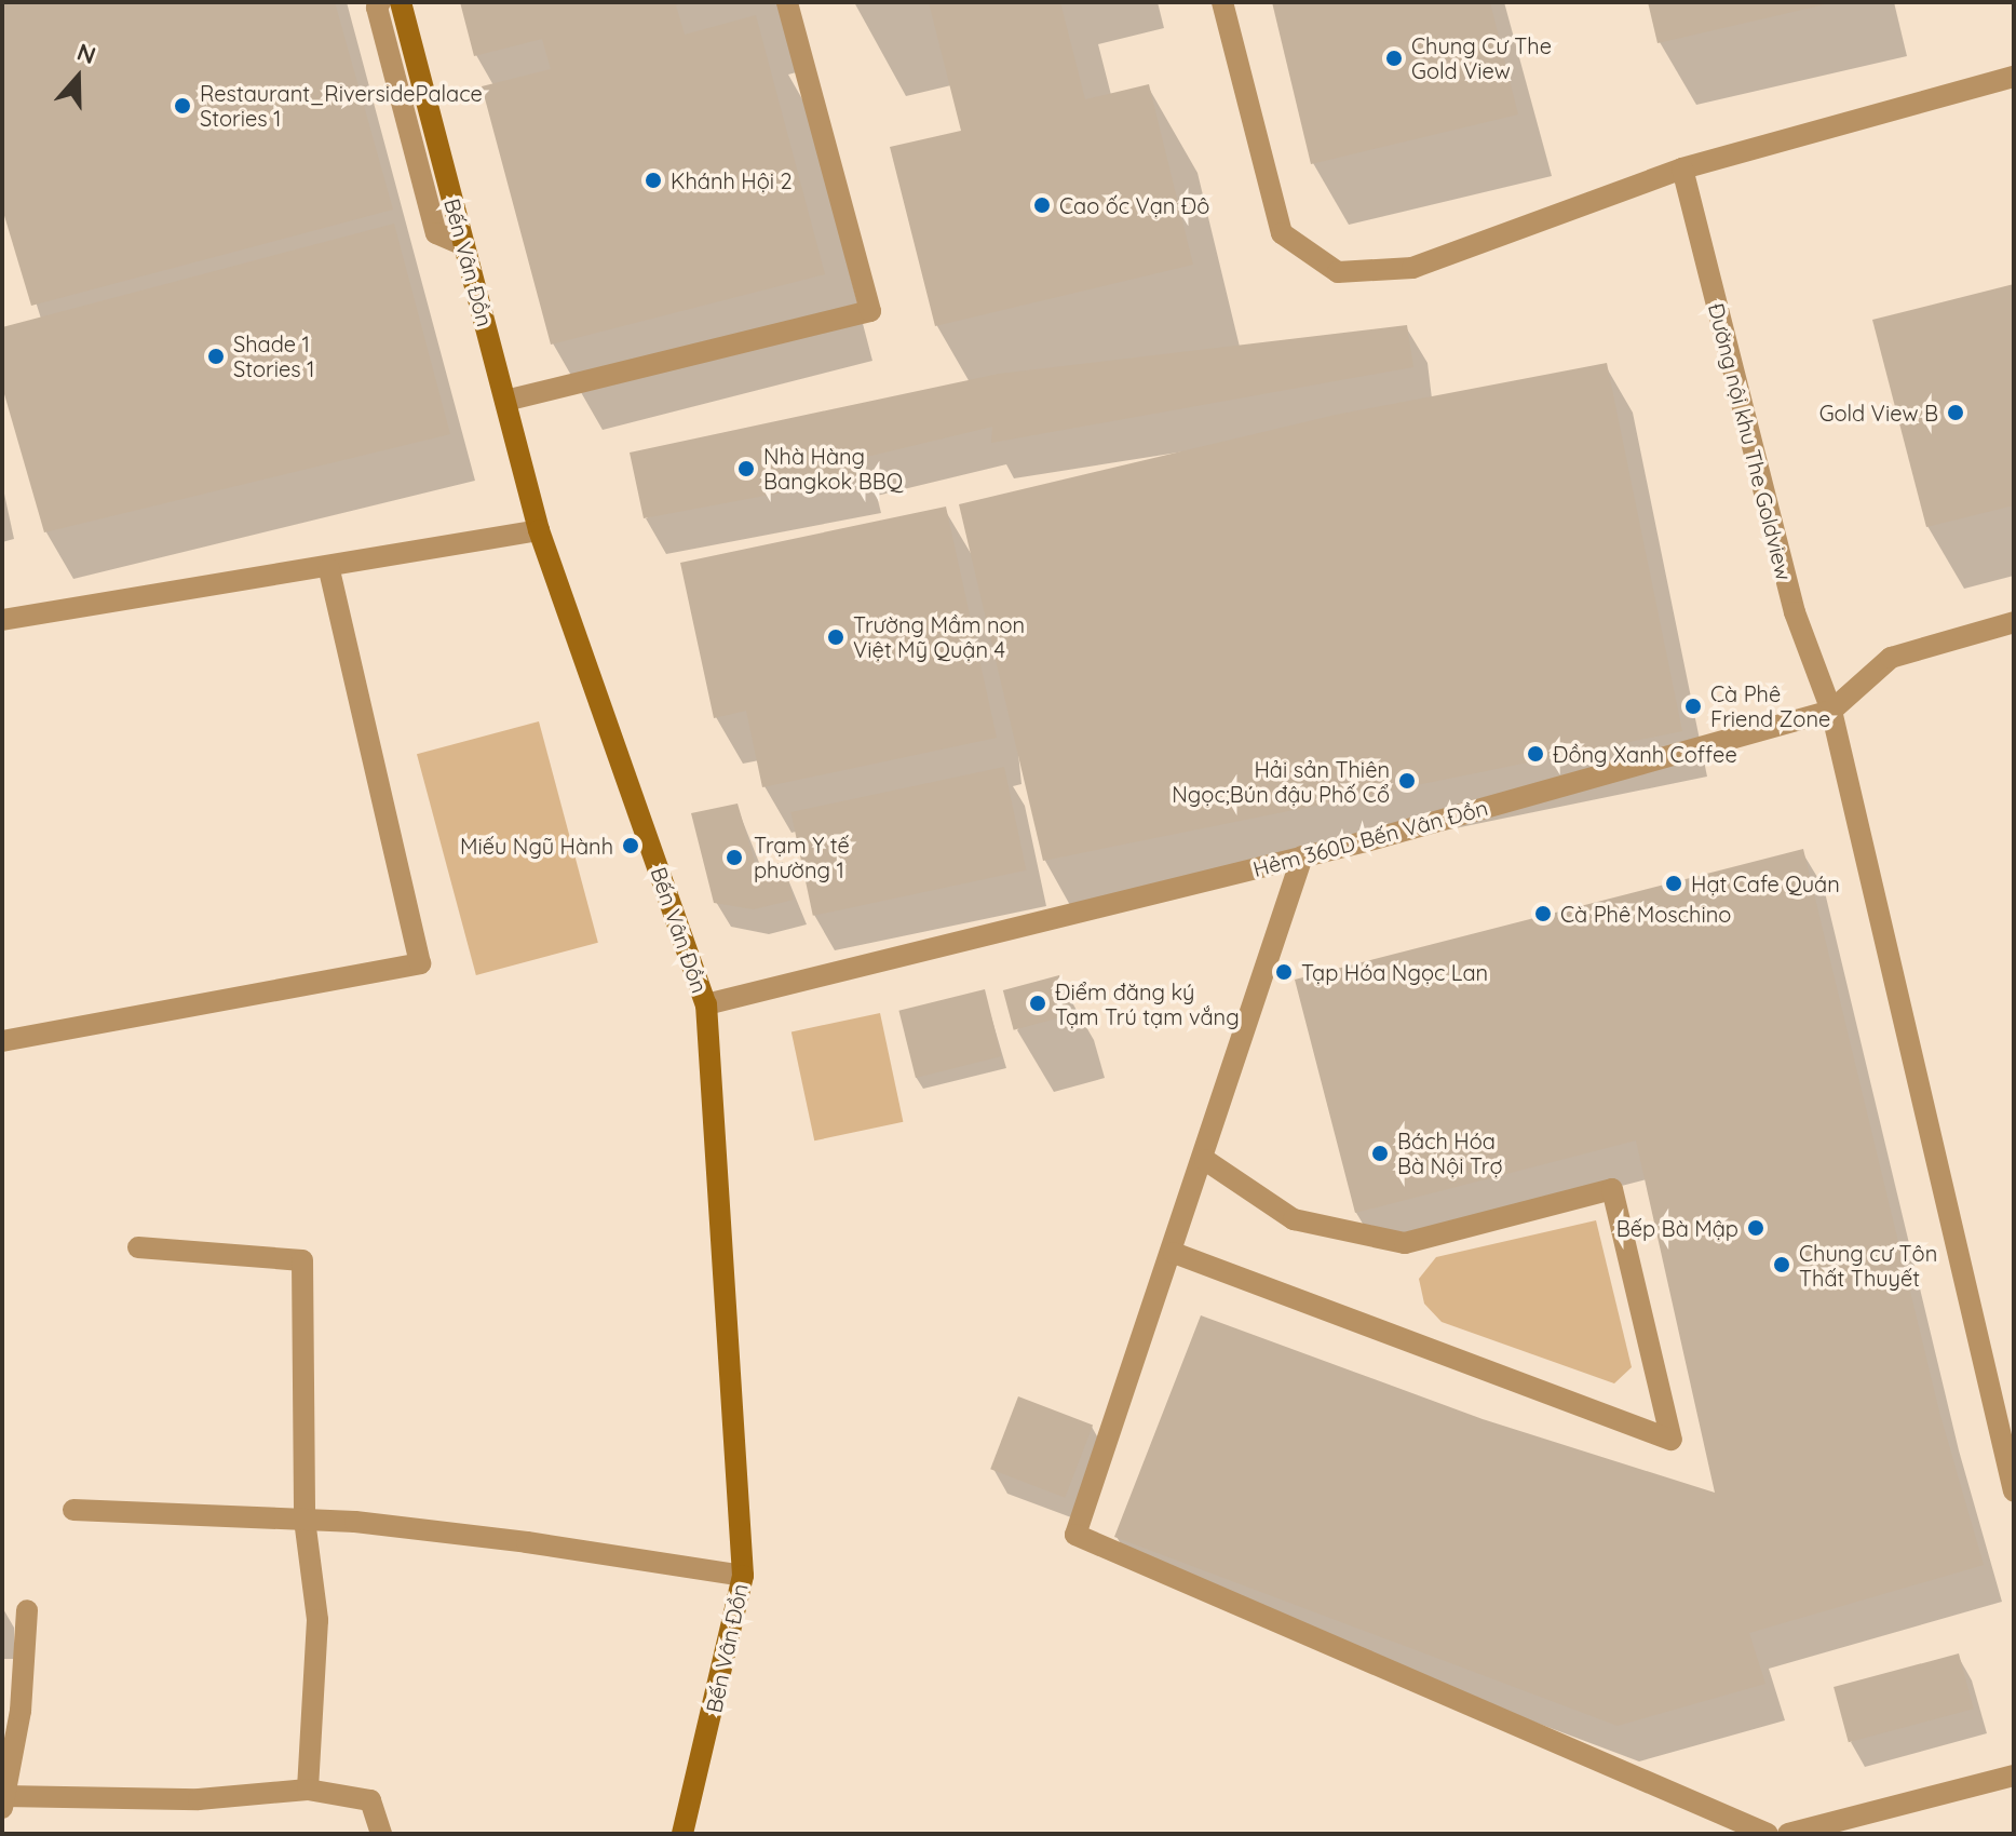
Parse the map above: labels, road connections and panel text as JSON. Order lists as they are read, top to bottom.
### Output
{
  "streets": {
    "main road": ["Bến Vân Đồn"],
    "street": ["Đường nội khu The Goldview", "Hẻm 360D Bến Vân Đồn"]
  },
  "crossings": [
    ["Bến Vân Đồn", "Hẻm 360D Bến Vân Đồn"],
    ["Đường nội khu The Goldview", "Hẻm 360D Bến Vân Đồn"]
  ],
  "places": [
    "Chung Cư The Gold View",
    "Restaurant_RiversidePalace Stories 1",
    "Khánh Hội 2",
    "Cao ốc Vạn Đô",
    "Shade 1 Stories 1",
    "Gold View B",
    "Nhà Hàng Bangkok BBQ",
    "Trường Mầm non Việt Mỹ Quận 4",
    "Cà Phê Friend Zone",
    "Đồng Xanh Coffee",
    "Hải sản Thiên Ngọc;Bún đậu Phố Cổ",
    "Miếu Ngũ Hành",
    "Trạm Y tế phường 1",
    "Hạt Cafe Quán",
    "Cà Phê Moschino",
    "Tạp Hóa Ngọc Lan",
    "Điểm đăng ký Tạm Trú tạm vắng",
    "Bách Hóa Bà Nội Trợ",
    "Bếp Bà Mập",
    "Chung cư Tôn Thất Thuyết"
  ],
  "north": "top"
}
